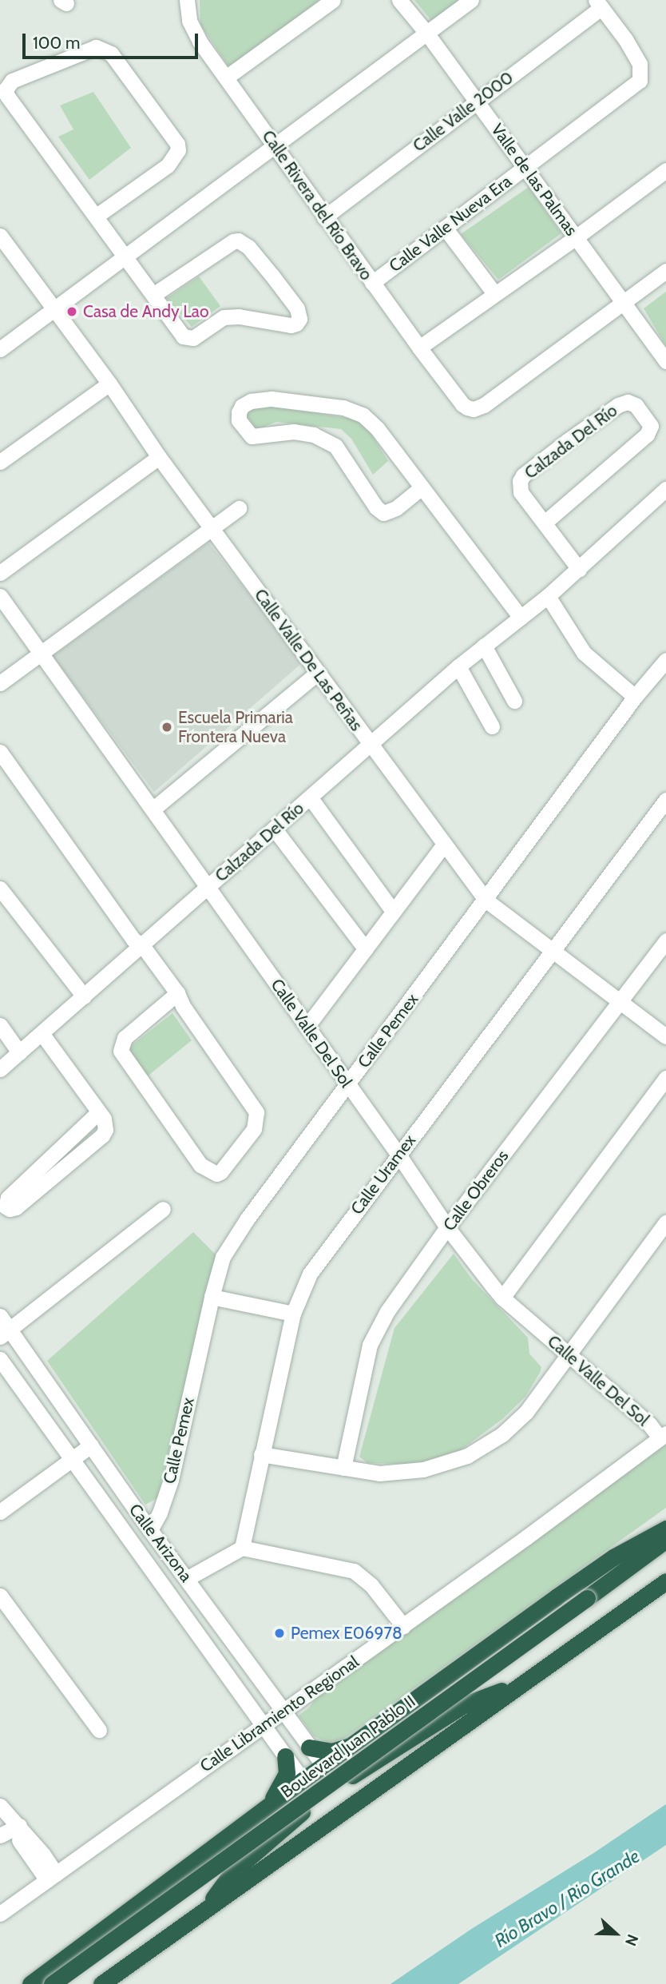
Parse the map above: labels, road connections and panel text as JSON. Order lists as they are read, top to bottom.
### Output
{
  "streets": {
    "highway": ["Boulevard Juan Pablo II"],
    "street": [
      "Calle Valle 2000",
      "Valle de las Palmas",
      "Calle Rivera del Río Bravo",
      "Calle Valle Nueva Era",
      "Calzada Del Río",
      "Calle Valle De Las Peñas",
      "Calle Pemex",
      "Calle Valle Del Sol",
      "Calle Uramex",
      "Calle Obreros",
      "Calle Arizona",
      "Calle Libramiento Regional"
    ]
  },
  "crossings": [
    ["Calle Valle 2000", "Valle de las Palmas"],
    ["Calle Valle 2000", "Calle Rivera del Río Bravo"],
    ["Calle Valle 2000", "Calle Valle Nueva Era"],
    ["Valle de las Palmas", "Calle Rivera del Río Bravo"],
    ["Valle de las Palmas", "Calle Valle Nueva Era"],
    ["Calle Rivera del Río Bravo", "Calle Valle Nueva Era"],
    ["Calzada Del Río", "Calle Valle De Las Peñas"],
    ["Calzada Del Río", "Calle Valle Del Sol"],
    ["Calle Valle De Las Peñas", "Calle Pemex"],
    ["Calle Valle De Las Peñas", "Calle Uramex"],
    ["Calle Valle De Las Peñas", "Calle Obreros"],
    ["Calle Pemex", "Calle Valle Del Sol"],
    ["Calle Pemex", "Calle Arizona"],
    ["Calle Valle Del Sol", "Calle Uramex"],
    ["Calle Valle Del Sol", "Calle Obreros"],
    ["Calle Valle Del Sol", "Calle Libramiento Regional"],
    ["Calle Arizona", "Calle Libramiento Regional"]
  ],
  "water": ["Río Bravo / Rio Grande"],
  "places": ["Casa de Andy Lao", "Escuela Primaria Frontera Nueva", "Pemex E06978"],
  "scale_bar": "100 m",
  "north": "right"
}
